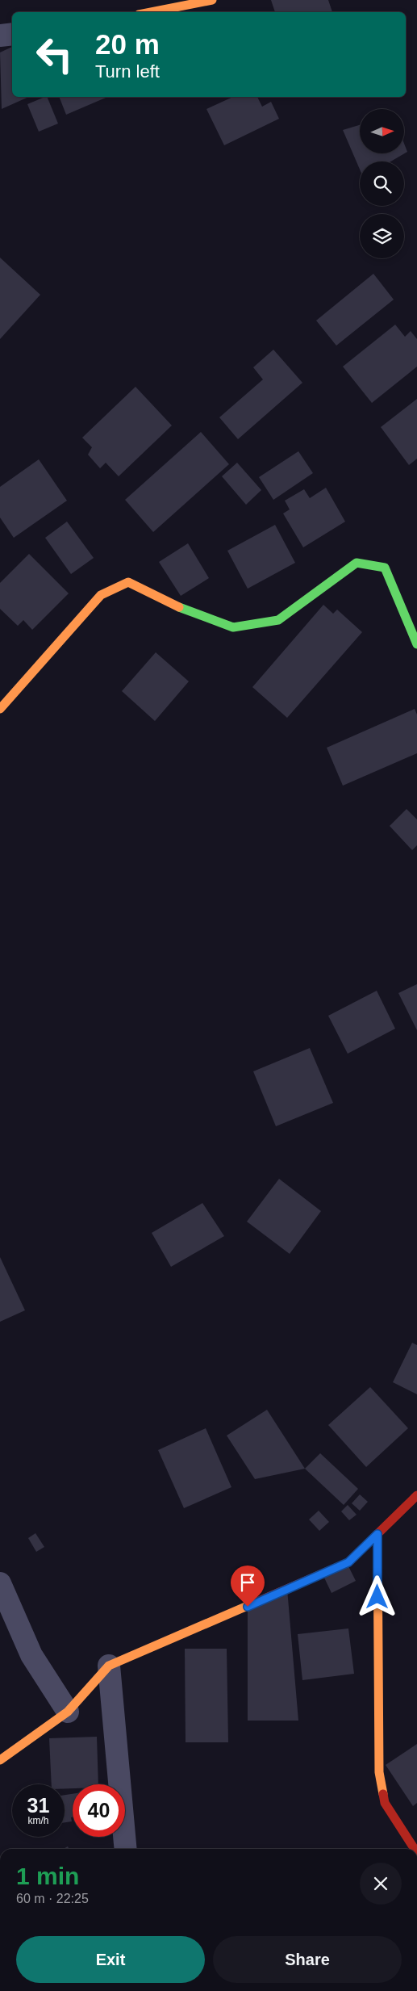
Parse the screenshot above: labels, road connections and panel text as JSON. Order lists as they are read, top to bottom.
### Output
{
  "north": "right",
  "page": {
    "turn": ["20 m", "Turn left"],
    "speed": "31 km/h",
    "limit": "40",
    "heading": ["1 min", "60 m · 22:25"],
    "buttons": ["Exit", "Share"]
  }
}
